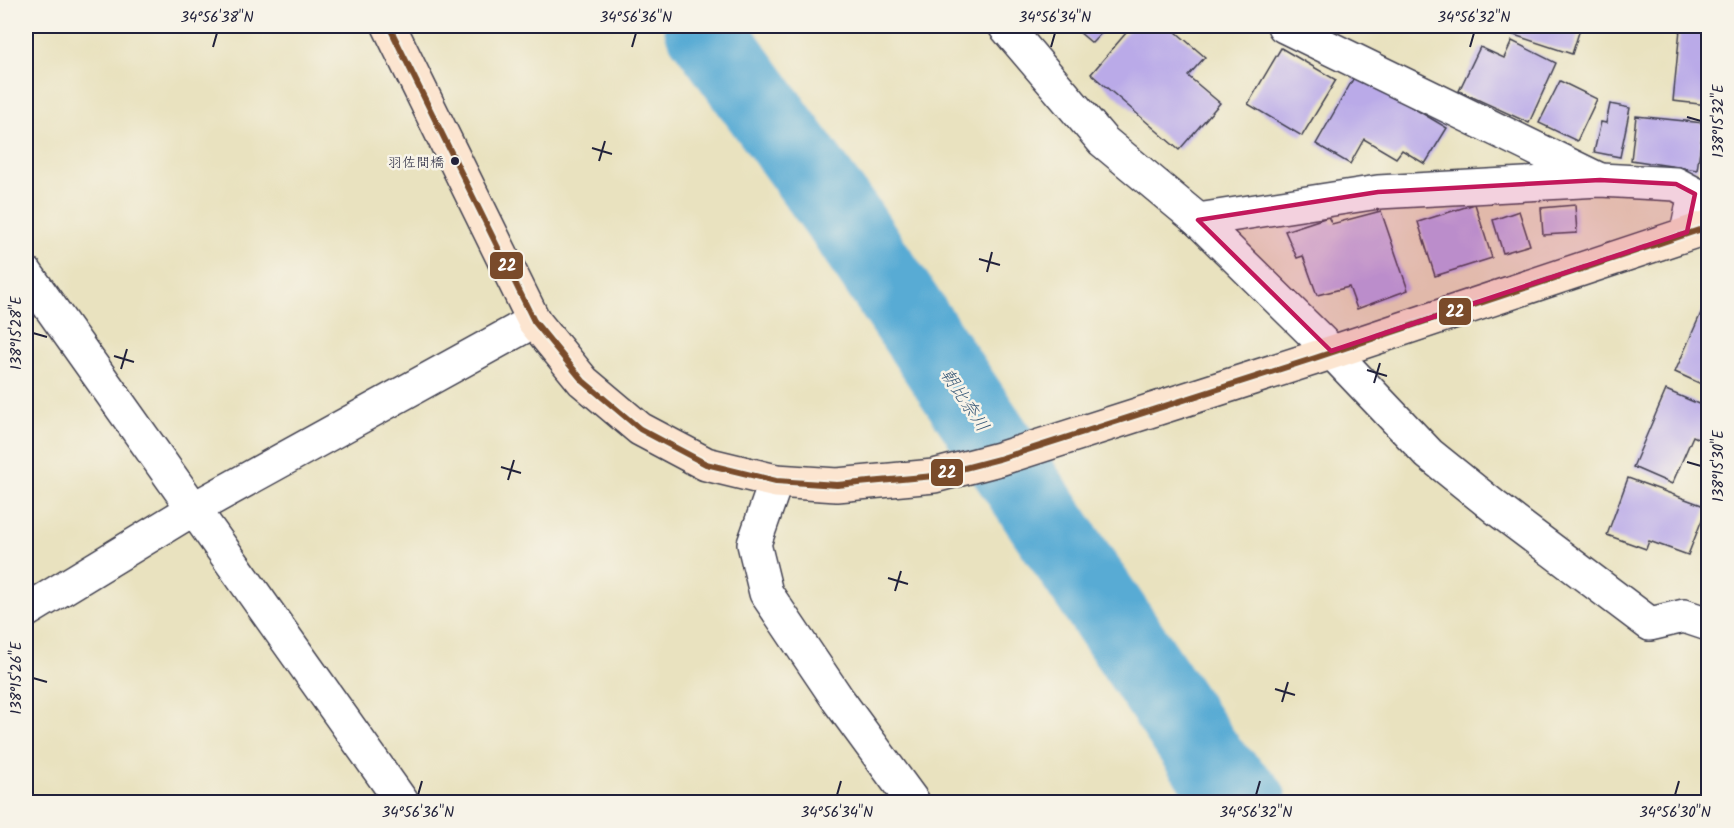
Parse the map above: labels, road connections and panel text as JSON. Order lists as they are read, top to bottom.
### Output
{
  "water": ["朝比奈川"],
  "places": ["羽佐間橋"],
  "lines": ["transit line 22"],
  "coordinates": [
    "34°56'38\"N",
    "34°56'36\"N",
    "34°56'34\"N",
    "34°56'32\"N",
    "138°15'32\"E",
    "138°15'28\"E",
    "138°15'30\"E",
    "138°15'26\"E",
    "34°56'30\"N"
  ]
}
